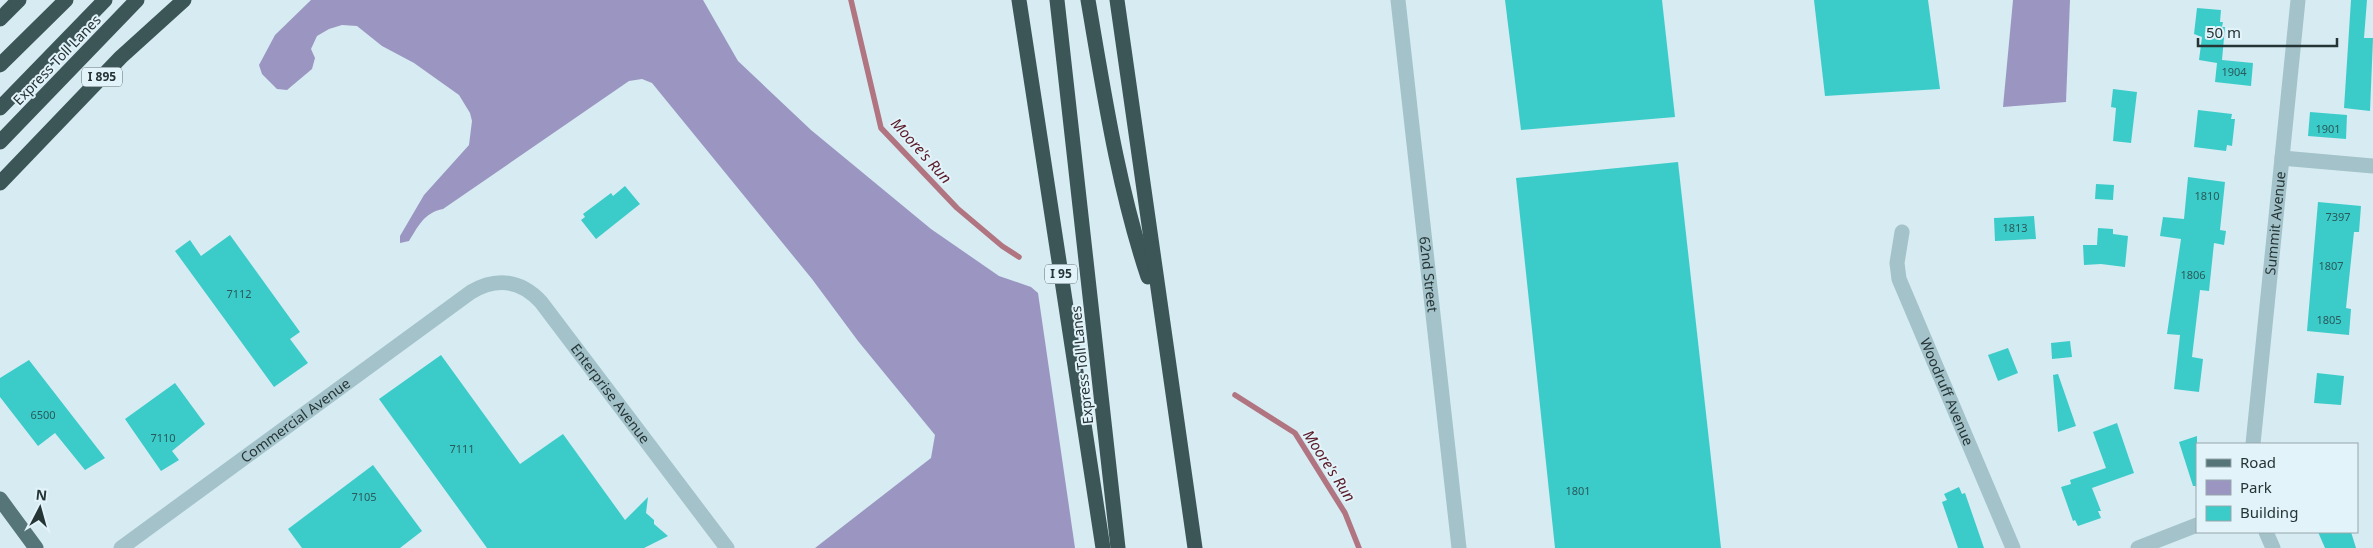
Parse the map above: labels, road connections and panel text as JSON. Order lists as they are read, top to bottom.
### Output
{
  "streets": {
    "highway": ["Express Toll Lanes", "I 895", "I 95"],
    "street": [
      "Summit Avenue",
      "62nd Street",
      "Woodruff Avenue",
      "Enterprise Avenue",
      "Commercial Avenue"
    ]
  },
  "crossings": [
    ["Enterprise Avenue", "Commercial Avenue"]
  ],
  "water": ["Moore's Run"],
  "house_numbers": [
    "1904",
    "1901",
    "1810",
    "7397",
    "1813",
    "1807",
    "1806",
    "7112",
    "1805",
    "6500",
    "7110",
    "7111",
    "1801",
    "7105"
  ],
  "legend": ["Road", "Park", "Building"],
  "scale_bar": "50 m",
  "north": "top"
}
